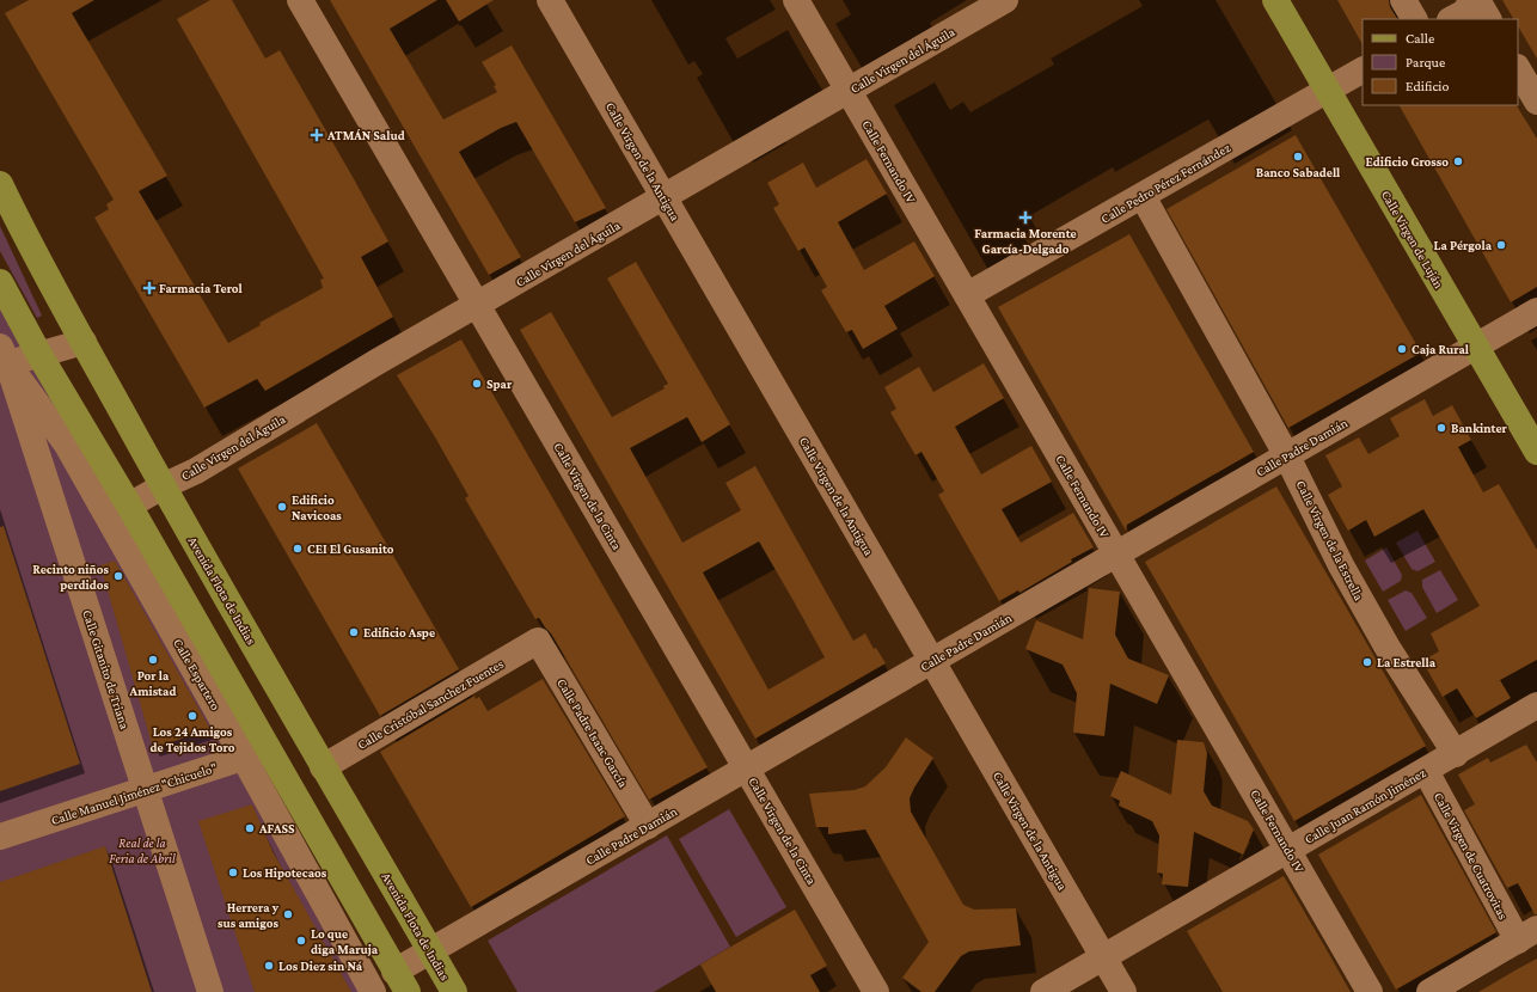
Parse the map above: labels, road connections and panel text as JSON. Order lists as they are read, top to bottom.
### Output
{
  "streets": {
    "main road": ["Calle Virgen de Luján", "Avenida Flota de Indias"],
    "street": [
      "Calle Virgen del Águila",
      "Calle Virgen de la Antigua",
      "Calle Fernando IV",
      "Calle Pedro Pérez Fernández",
      "Calle Padre Damián",
      "Calle Virgen de la Cinta",
      "Calle Virgen de la Estrella",
      "Calle Gitanito de Triana",
      "Calle Espartero",
      "Calle Cristóbal Sanchez Fuentes",
      "Calle Padre Isaac García",
      "Calle Manuel Jiménez \"Chicuelo\"",
      "Calle Juan Ramón Jiménez",
      "Calle Virgen de Cuatrovitas"
    ]
  },
  "crossings": [
    ["Calle Virgen del Águila", "Calle Virgen de la Antigua"],
    ["Calle Virgen del Águila", "Calle Fernando IV"],
    ["Calle Virgen del Águila", "Calle Virgen de la Cinta"],
    ["Calle Virgen del Águila", "Avenida Flota de Indias"],
    ["Calle Virgen de la Antigua", "Calle Padre Damián"],
    ["Calle Virgen de la Antigua", "Calle Juan Ramón Jiménez"],
    ["Calle Fernando IV", "Calle Pedro Pérez Fernández"],
    ["Calle Fernando IV", "Calle Padre Damián"],
    ["Calle Fernando IV", "Calle Juan Ramón Jiménez"],
    ["Calle Pedro Pérez Fernández", "Calle Virgen de Luján"],
    ["Calle Pedro Pérez Fernández", "Calle Virgen de la Estrella"],
    ["Calle Virgen de Luján", "Calle Padre Damián"],
    ["Calle Padre Damián", "Calle Virgen de la Cinta"],
    ["Calle Padre Damián", "Calle Virgen de la Estrella"],
    ["Calle Padre Damián", "Avenida Flota de Indias"],
    ["Calle Padre Damián", "Calle Padre Isaac García"],
    ["Calle Virgen de la Estrella", "Calle Juan Ramón Jiménez"],
    ["Avenida Flota de Indias", "Calle Cristóbal Sanchez Fuentes"],
    ["Calle Gitanito de Triana", "Calle Espartero"],
    ["Calle Gitanito de Triana", "Calle Manuel Jiménez \"Chicuelo\""],
    ["Calle Espartero", "Calle Manuel Jiménez \"Chicuelo\""],
    ["Calle Cristóbal Sanchez Fuentes", "Calle Padre Isaac García"],
    ["Calle Juan Ramón Jiménez", "Calle Virgen de Cuatrovitas"]
  ],
  "parks": ["Real de la Feria de Abril"],
  "places": {
    "health": ["ATMÁN Salud", "Farmacia Morente García-Delgado", "Farmacia Terol"],
    "other": [
      "Banco Sabadell",
      "Edificio Grosso",
      "La Pérgola",
      "Caja Rural",
      "Spar",
      "Bankinter",
      "Edificio Navicoas",
      "CEI El Gusanito",
      "Recinto niños perdidos",
      "Edificio Aspe",
      "Por la Amistad",
      "La Estrella",
      "Los 24 Amigos de Tejidos Toro",
      "AFASS",
      "Los Hipotecaos",
      "Herrera y sus amigos",
      "Lo que diga Maruja",
      "Los Diez sin Ná"
    ]
  },
  "legend": ["Calle", "Parque", "Edificio"]
}
